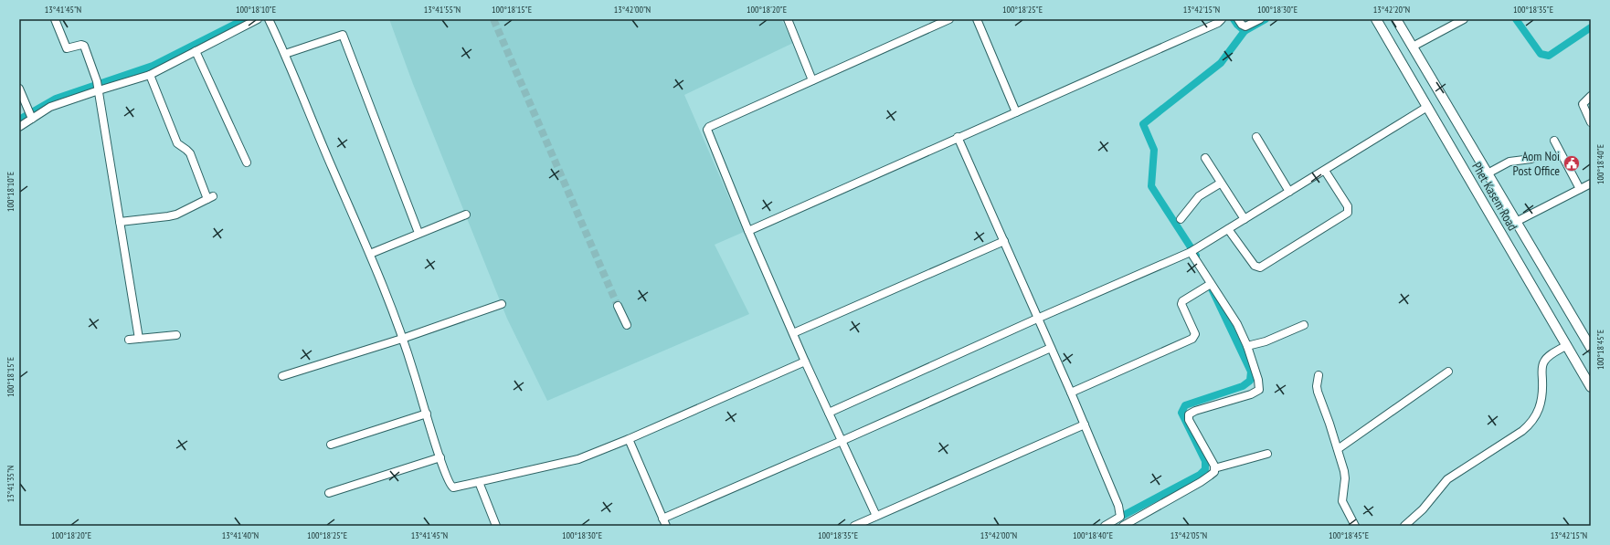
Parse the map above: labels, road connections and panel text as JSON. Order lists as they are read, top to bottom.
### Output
{
  "streets": {
    "main road": ["Phet Kasem Road"]
  },
  "places": {
    "public building": ["Aom Noi Post Office"]
  },
  "coordinates": [
    "13°41'45\"N",
    "100°18'10\"E",
    "13°41'55\"N",
    "100°18'15\"E",
    "13°42'00\"N",
    "100°18'20\"E",
    "100°18'25\"E",
    "13°42'15\"N",
    "100°18'30\"E",
    "13°42'20\"N",
    "100°18'35\"E",
    "100°18'40\"E",
    "100°18'45\"E",
    "13°41'35\"N",
    "13°41'40\"N",
    "13°42'05\"N"
  ]
}
